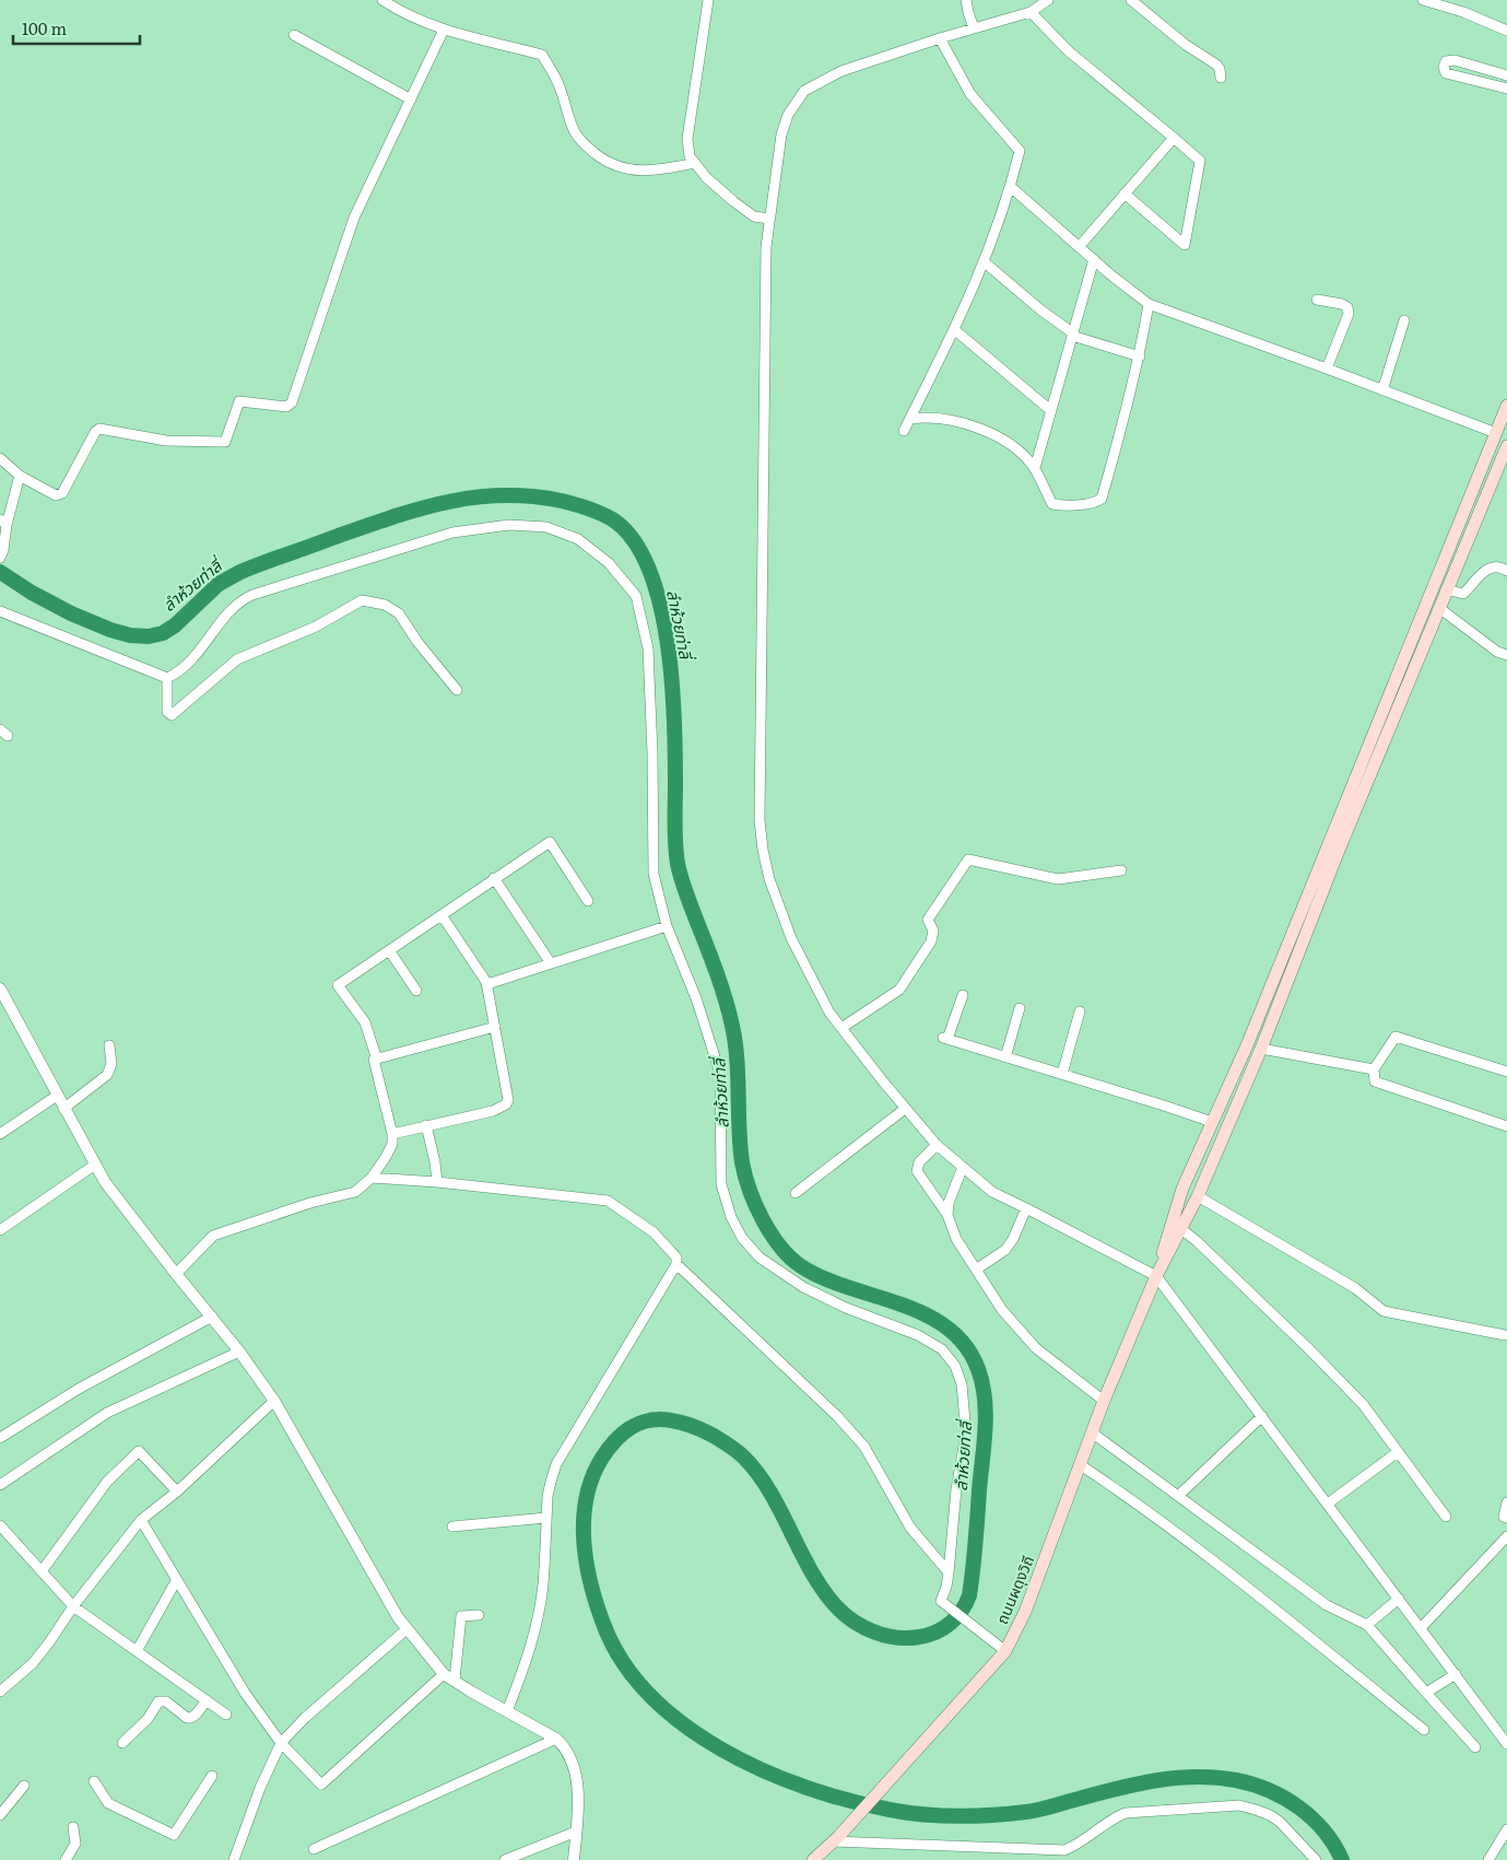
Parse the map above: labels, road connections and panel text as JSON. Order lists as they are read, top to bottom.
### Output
{
  "streets": {
    "main road": ["ถนนผดุงวิถี"]
  },
  "water": ["ลำห้วยท่าลี่"],
  "scale_bar": "100 m"
}
